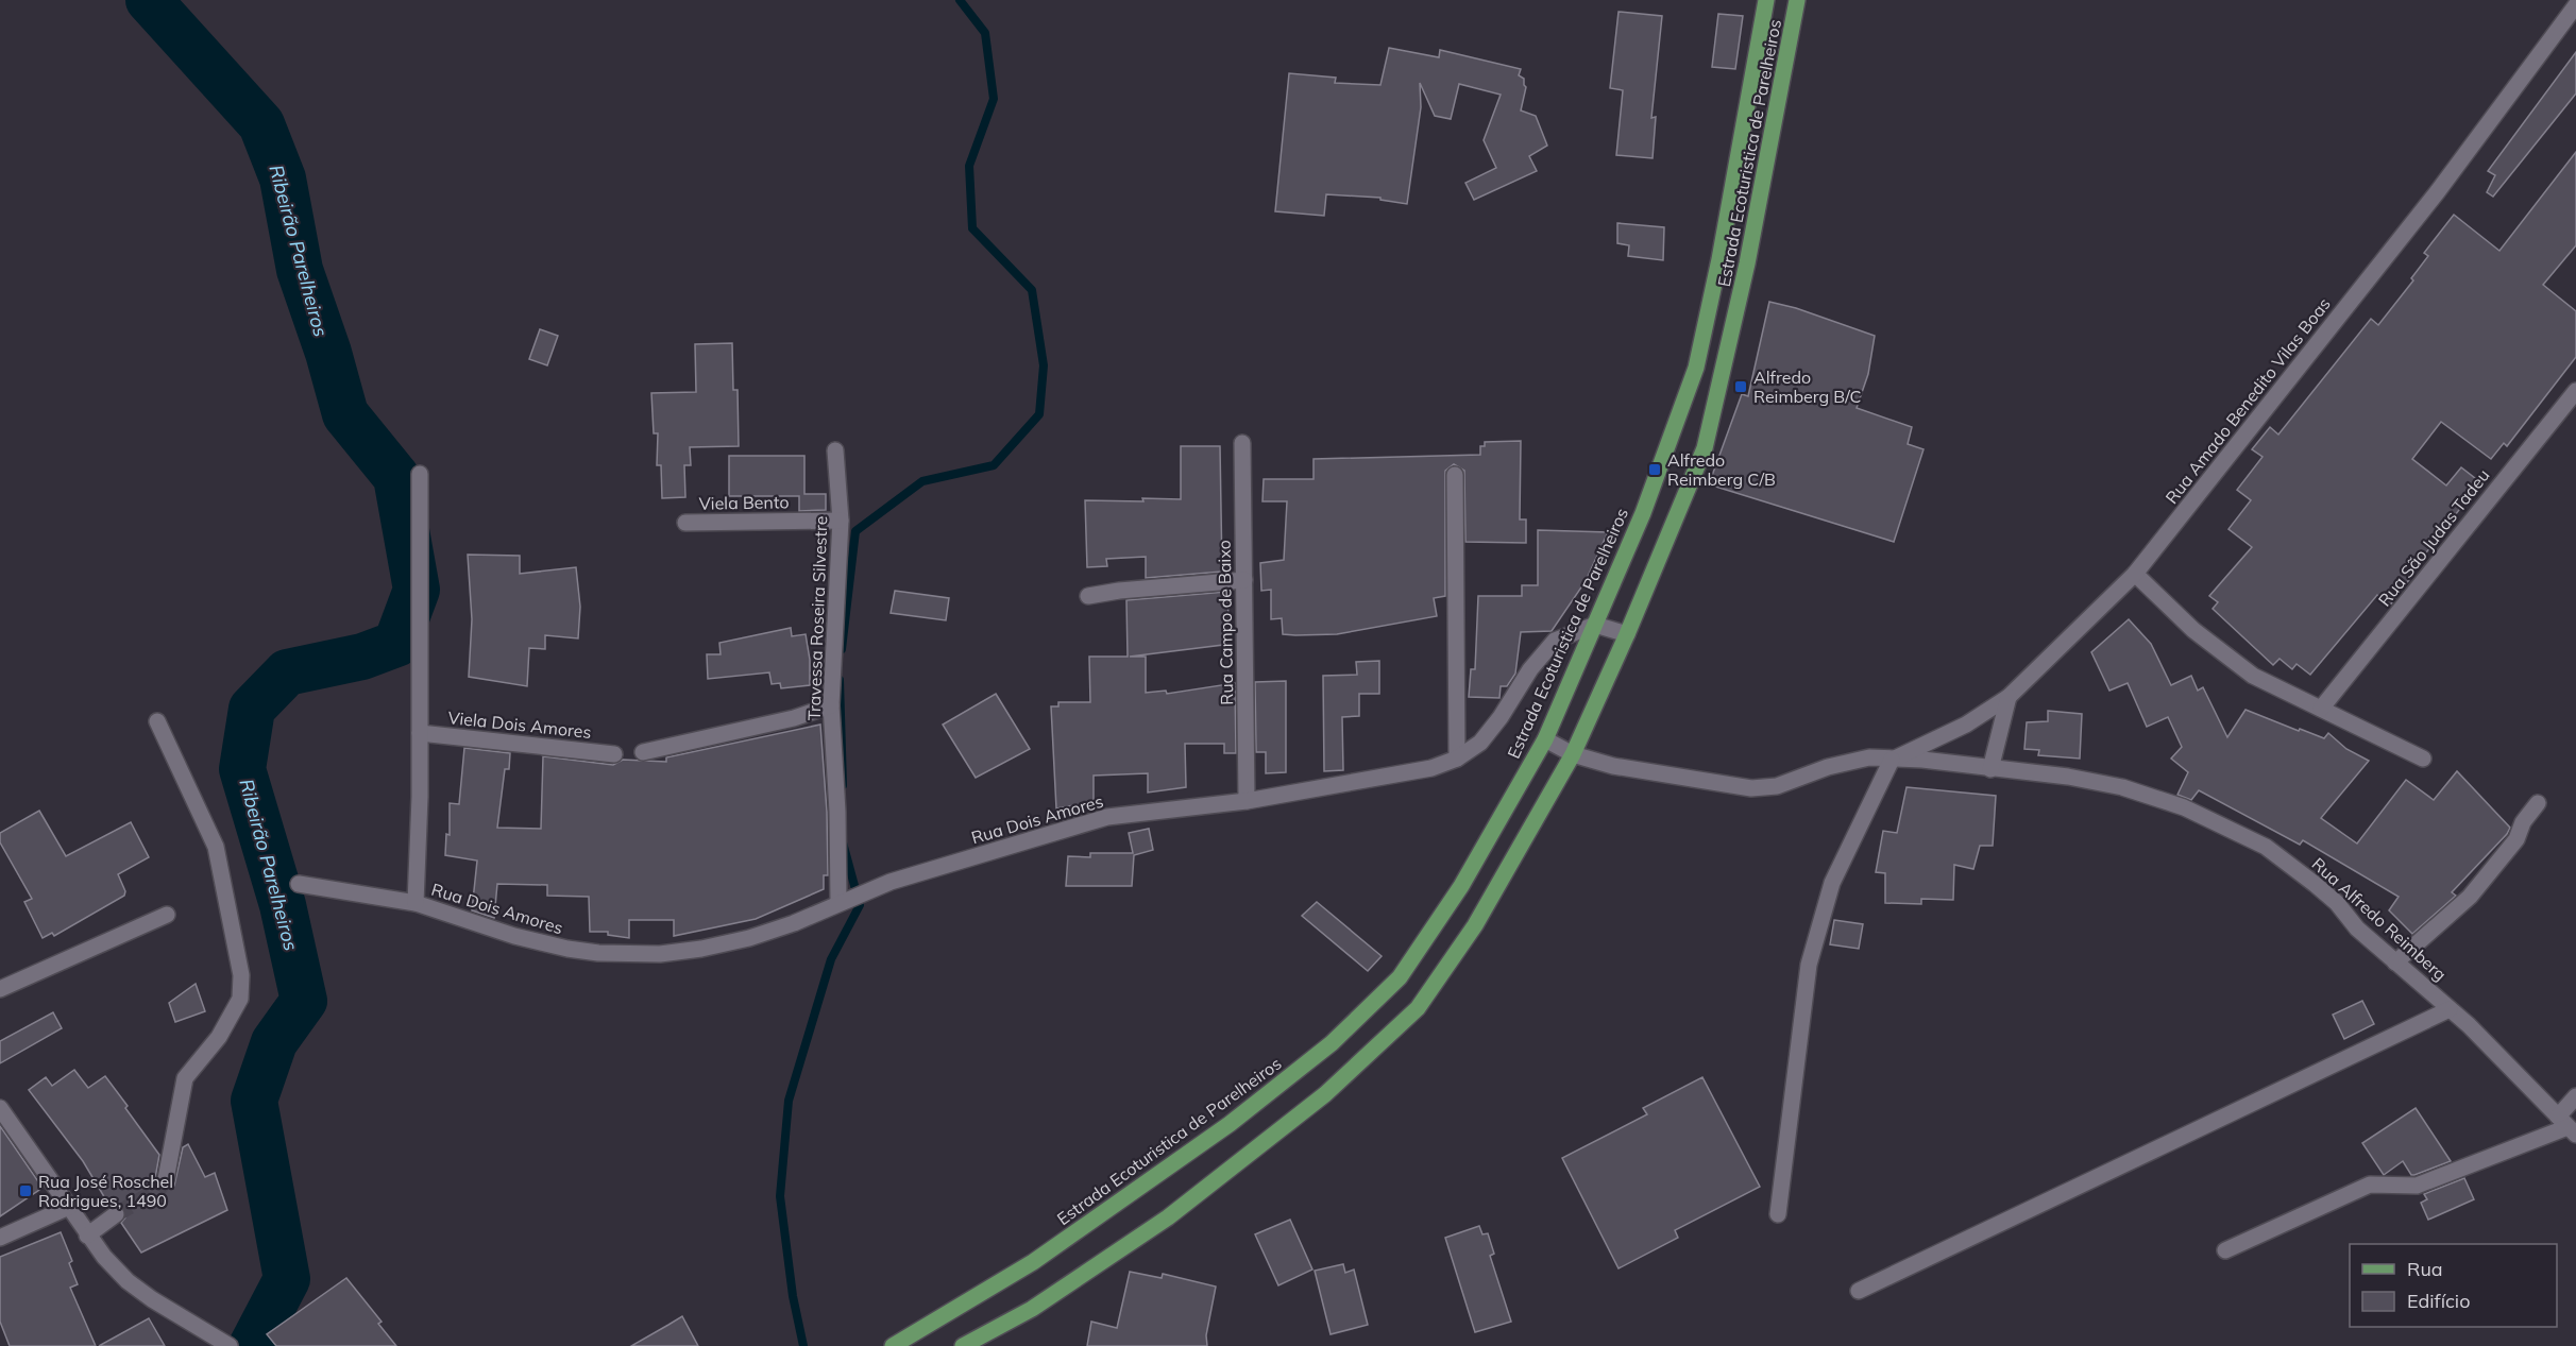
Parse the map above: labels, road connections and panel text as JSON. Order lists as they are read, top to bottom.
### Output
{
  "streets": {
    "main road": ["Estrada Ecoturistica de Parelheiros"],
    "street": [
      "Rua Amado Benedito Vilas Boas",
      "Viela Bento",
      "Rua São Judas Tadeu",
      "Travessa Roseira Silvestre",
      "Rua Campo de Baixo",
      "Viela Dois Amores",
      "Rua Dois Amores",
      "Rua Alfredo Reimberg"
    ]
  },
  "crossings": [
    ["Estrada Ecoturistica de Parelheiros", "Rua Dois Amores"],
    ["Estrada Ecoturistica de Parelheiros", "Rua Alfredo Reimberg"],
    ["Rua Amado Benedito Vilas Boas", "Rua Alfredo Reimberg"],
    ["Viela Bento", "Travessa Roseira Silvestre"],
    ["Travessa Roseira Silvestre", "Rua Dois Amores"],
    ["Rua Campo de Baixo", "Rua Dois Amores"],
    ["Viela Dois Amores", "Rua Dois Amores"]
  ],
  "water": ["Ribeirão Parelheiros"],
  "places": {
    "transit": ["Alfredo Reimberg B/C", "Alfredo Reimberg C/B", "Rua José Roschel Rodrigues, 1490"]
  },
  "legend": ["Rua", "Edifício"]
}
